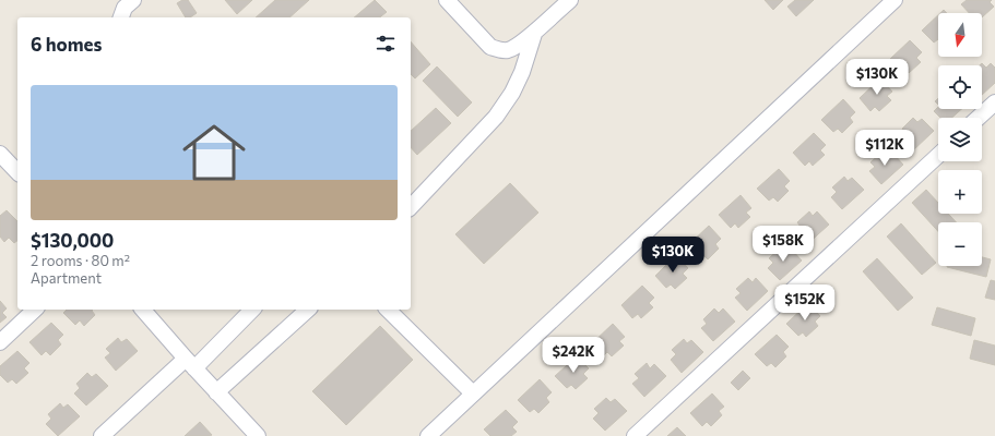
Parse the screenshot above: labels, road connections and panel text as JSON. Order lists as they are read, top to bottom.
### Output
{
  "north": "bottom",
  "page": {
    "map_buttons": ["+", "−"],
    "heading": "6 homes",
    "price": [
      "$130K",
      "$112K",
      "$158K",
      "$130K",
      "$152K",
      "$242K"
    ],
    "list": [
      {
        "name": "$130,000",
        "note": "2 rooms · 80 m² · Apartment"
      }
    ]
  }
}
